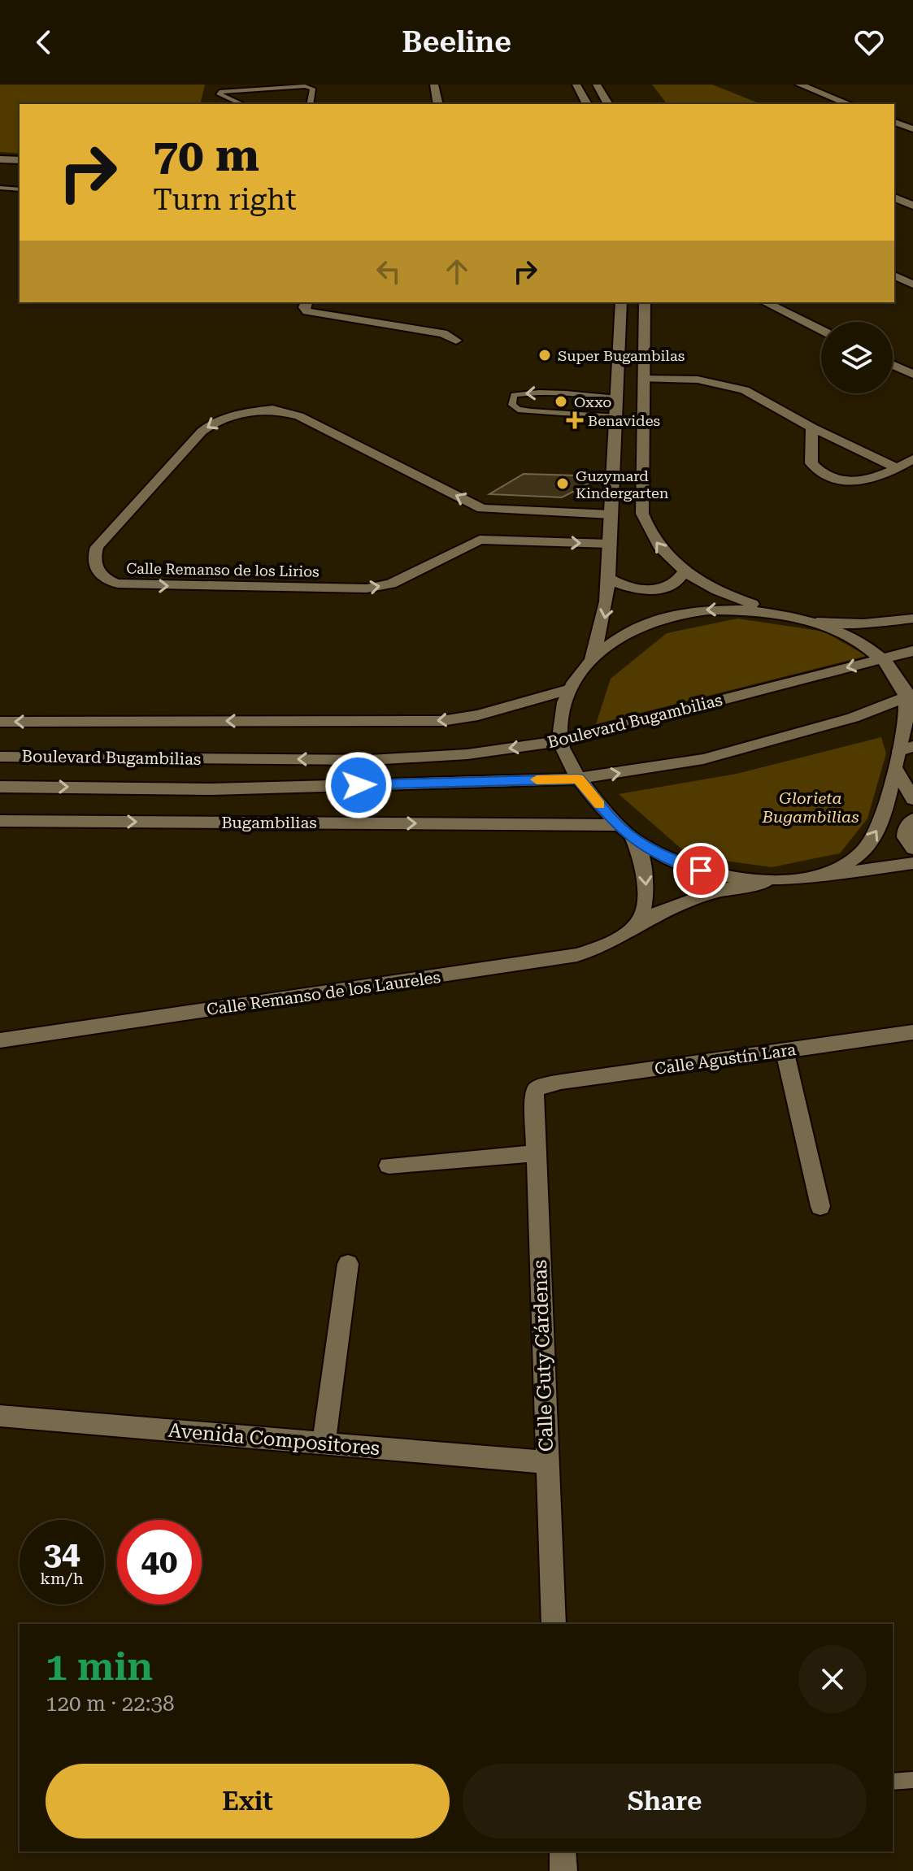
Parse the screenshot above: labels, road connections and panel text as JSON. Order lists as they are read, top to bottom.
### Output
{
  "streets": {
    "street": [
      "Calle Remanso de los Lirios",
      "Boulevard Bugambilias",
      "Bugambilias",
      "Calle Remanso de los Laureles",
      "Calle Agustín Lara",
      "Calle Guty Cárdenas",
      "Avenida Compositores"
    ]
  },
  "crossings": [
    ["Calle Agustín Lara", "Calle Guty Cárdenas"],
    ["Calle Guty Cárdenas", "Avenida Compositores"]
  ],
  "parks": ["Glorieta Bugambilias"],
  "places": {
    "other": ["Super Bugambilas", "Oxxo", "Guzymard Kindergarten"],
    "health": ["Benavides"]
  },
  "page": {
    "header": "Beeline",
    "turn": ["70 m", "Turn right"],
    "speed": "34 km/h",
    "limit": "40",
    "heading": ["1 min", "120 m · 22:38"],
    "buttons": ["Exit", "Share"]
  }
}
